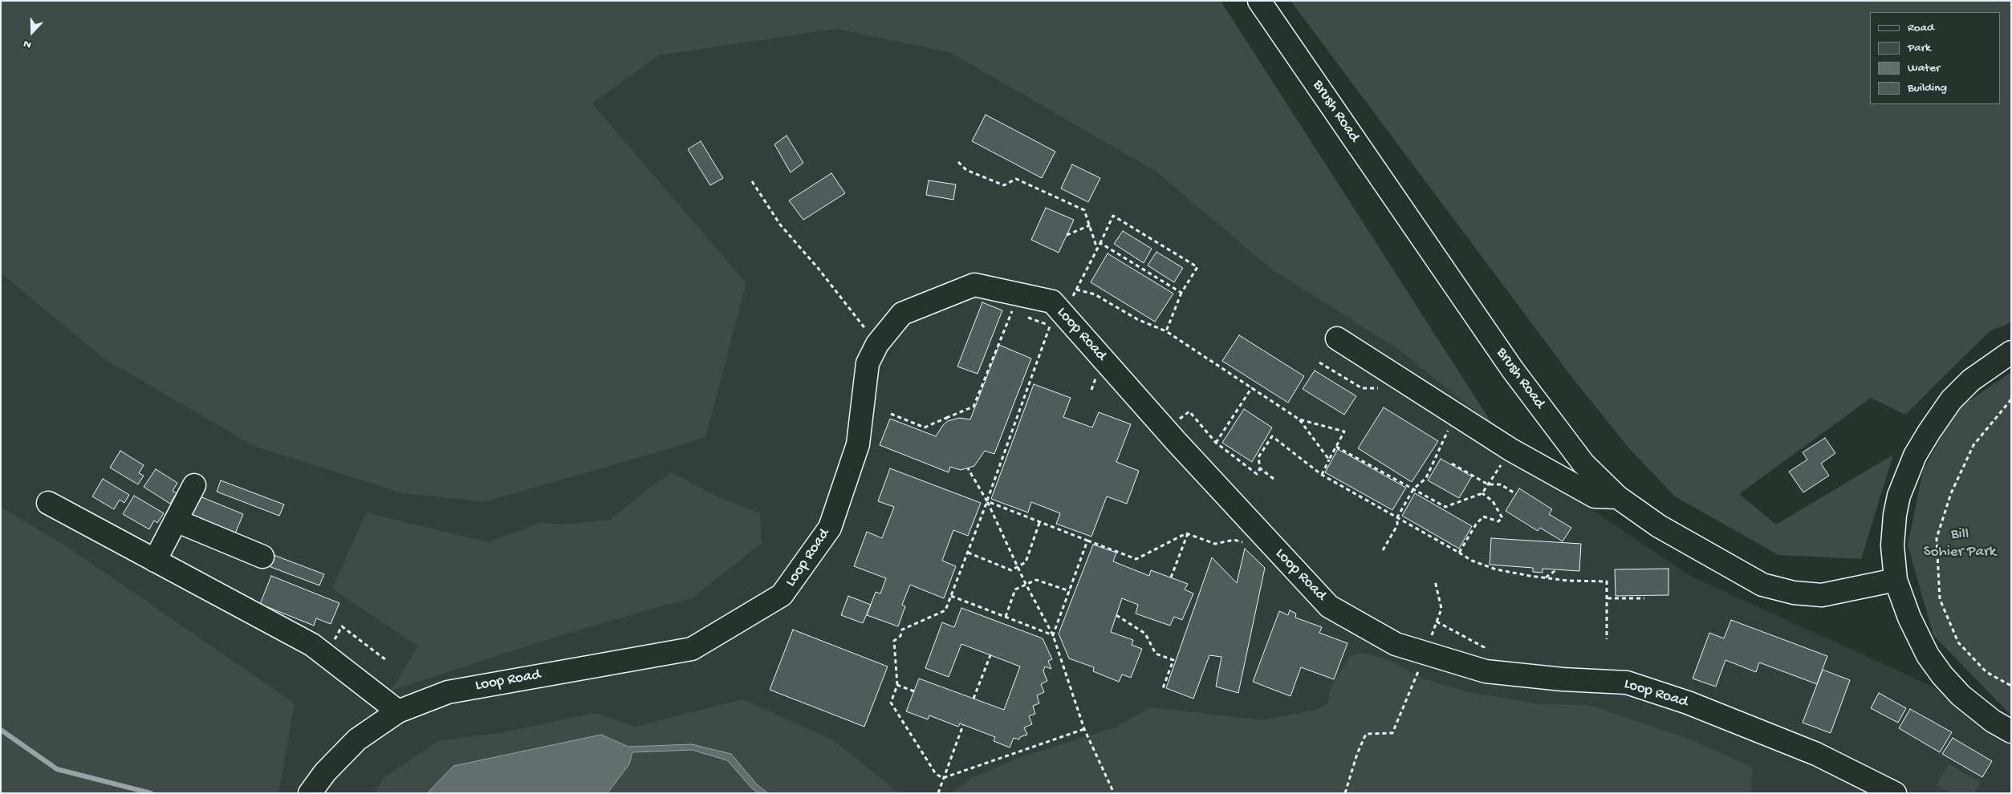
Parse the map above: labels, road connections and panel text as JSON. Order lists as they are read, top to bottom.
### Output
{
  "streets": {
    "street": ["Brush Road", "Loop Road"]
  },
  "parks": ["Bill Sohier Park"],
  "legend": [
    "Road",
    "Park",
    "Water",
    "Building"
  ],
  "north": "bottom"
}
